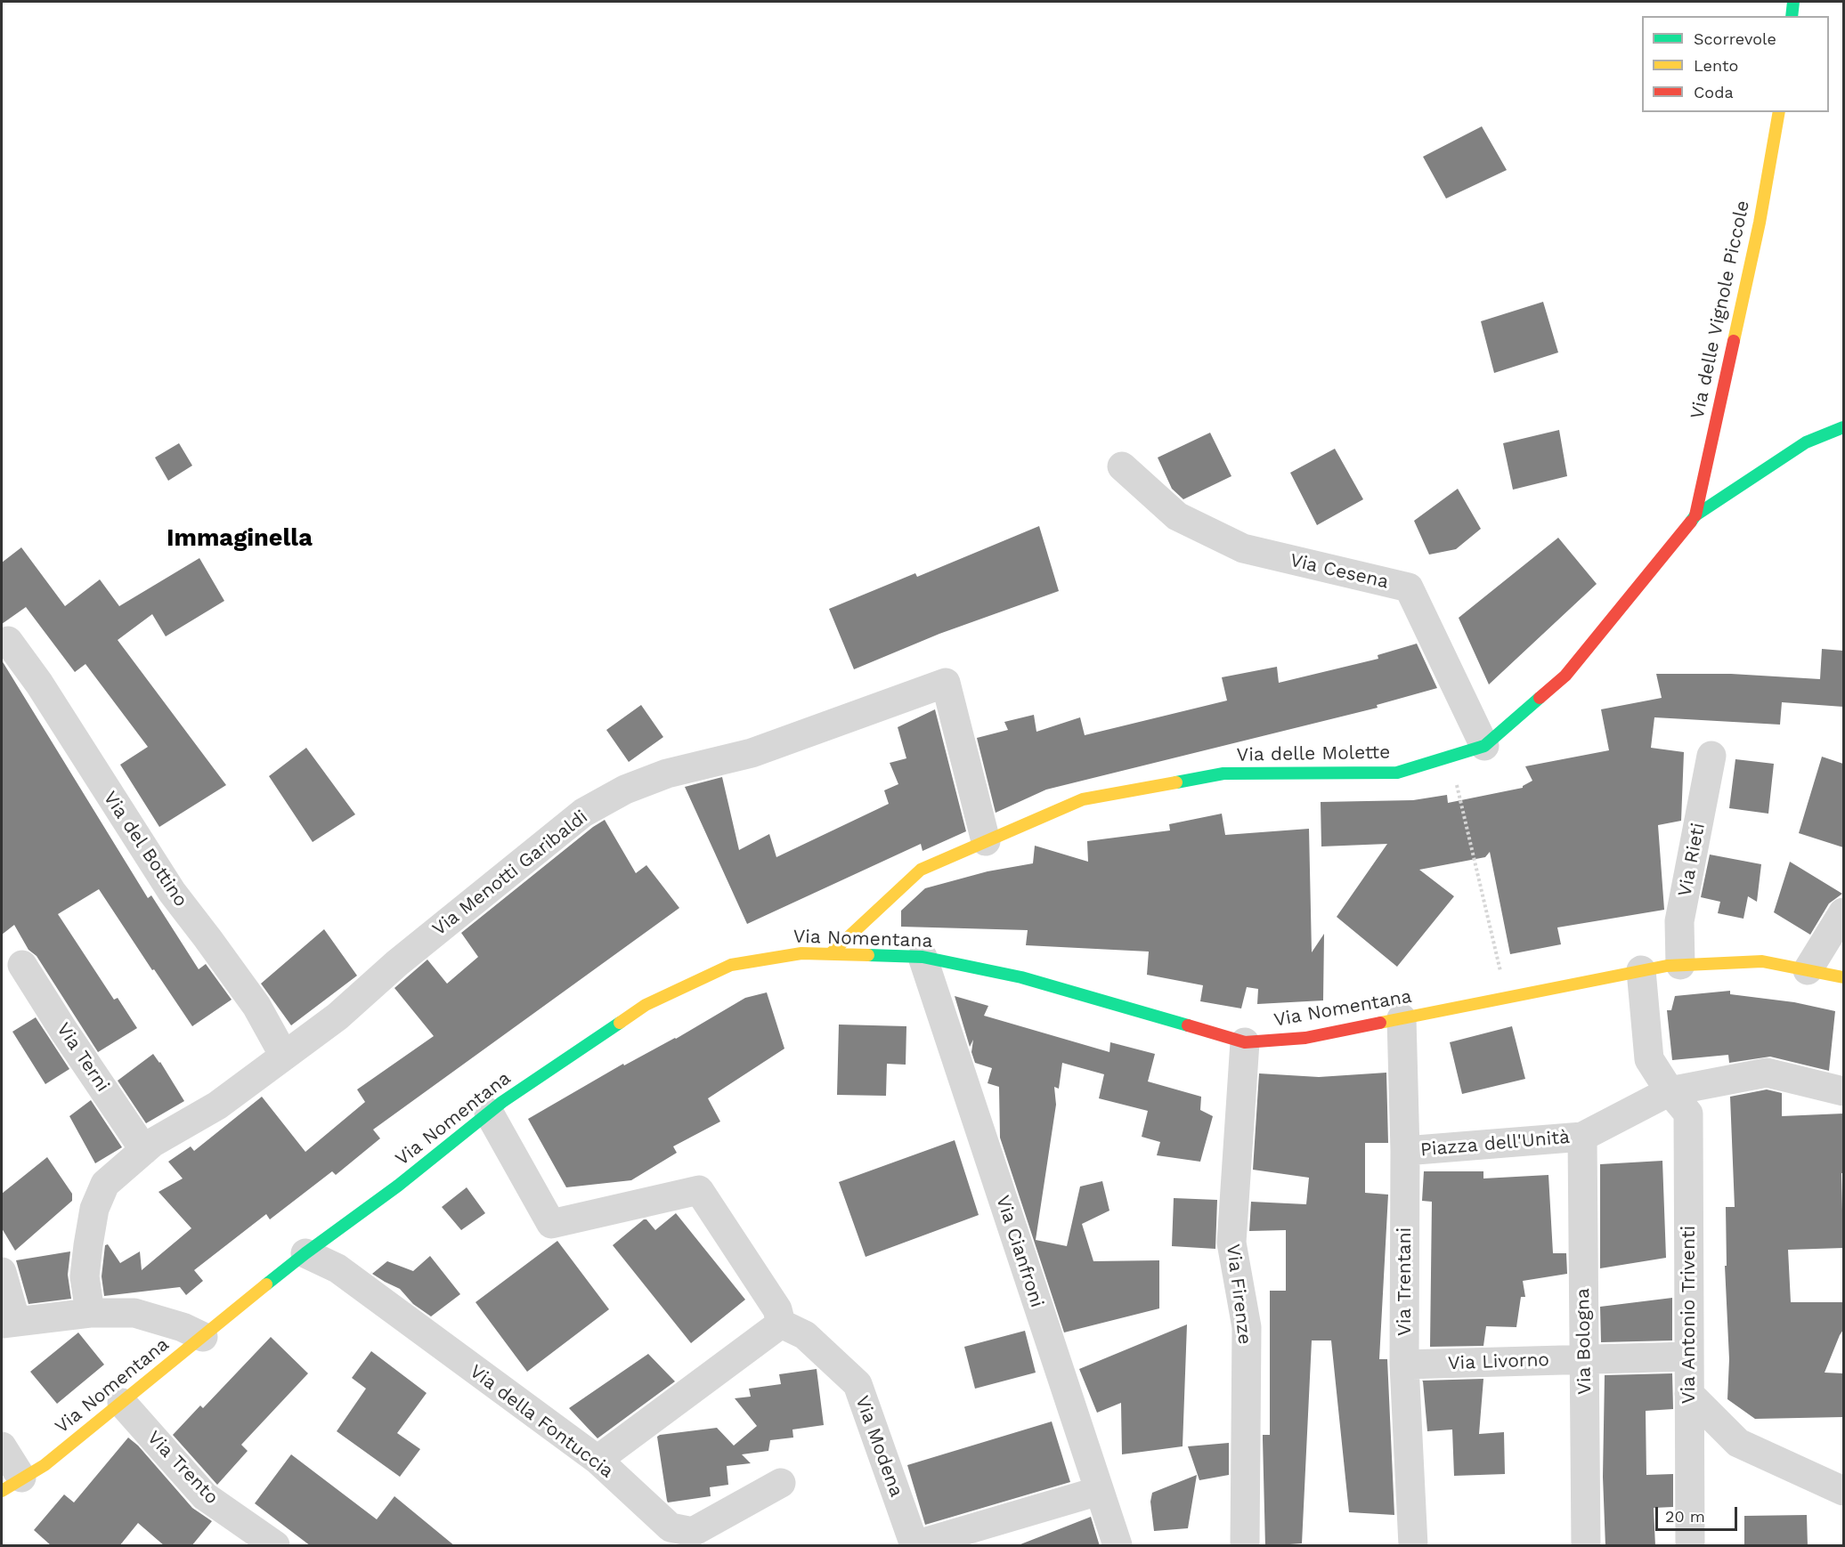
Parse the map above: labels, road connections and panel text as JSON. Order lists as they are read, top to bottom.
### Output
{
  "streets": {
    "main road": ["Via delle Vignole Piccole", "Via delle Molette", "Via Nomentana"],
    "street": [
      "Via Cesena",
      "Via del Bottino",
      "Via Rieti",
      "Via Menotti Garibaldi",
      "Via Terni",
      "Piazza dell'Unità",
      "Via Cianfroni",
      "Via Trentani",
      "Via Firenze",
      "Via Antonio Triventi",
      "Via Bologna",
      "Via Livorno",
      "Via della Fontuccia",
      "Via Modena",
      "Via Trento"
    ]
  },
  "crossings": [
    ["Via delle Vignole Piccole", "Via delle Molette"],
    ["Via Cesena", "Via delle Molette"],
    ["Via delle Molette", "Via Menotti Garibaldi"],
    ["Via delle Molette", "Via Nomentana"],
    ["Via del Bottino", "Via Menotti Garibaldi"],
    ["Via Rieti", "Via Nomentana"],
    ["Via Menotti Garibaldi", "Via Terni"],
    ["Via Nomentana", "Via Cianfroni"],
    ["Via Nomentana", "Via Trentani"],
    ["Via Nomentana", "Via Firenze"],
    ["Via Nomentana", "Via Antonio Triventi"],
    ["Via Nomentana", "Via della Fontuccia"],
    ["Via Nomentana", "Via Trento"],
    ["Piazza dell'Unità", "Via Trentani"],
    ["Piazza dell'Unità", "Via Antonio Triventi"],
    ["Piazza dell'Unità", "Via Bologna"],
    ["Via Cianfroni", "Via Modena"],
    ["Via Trentani", "Via Livorno"],
    ["Via Antonio Triventi", "Via Livorno"],
    ["Via Bologna", "Via Livorno"]
  ],
  "districts": ["Immaginella"],
  "legend": ["Scorrevole", "Lento", "Coda"],
  "scale_bar": "20 m"
}
